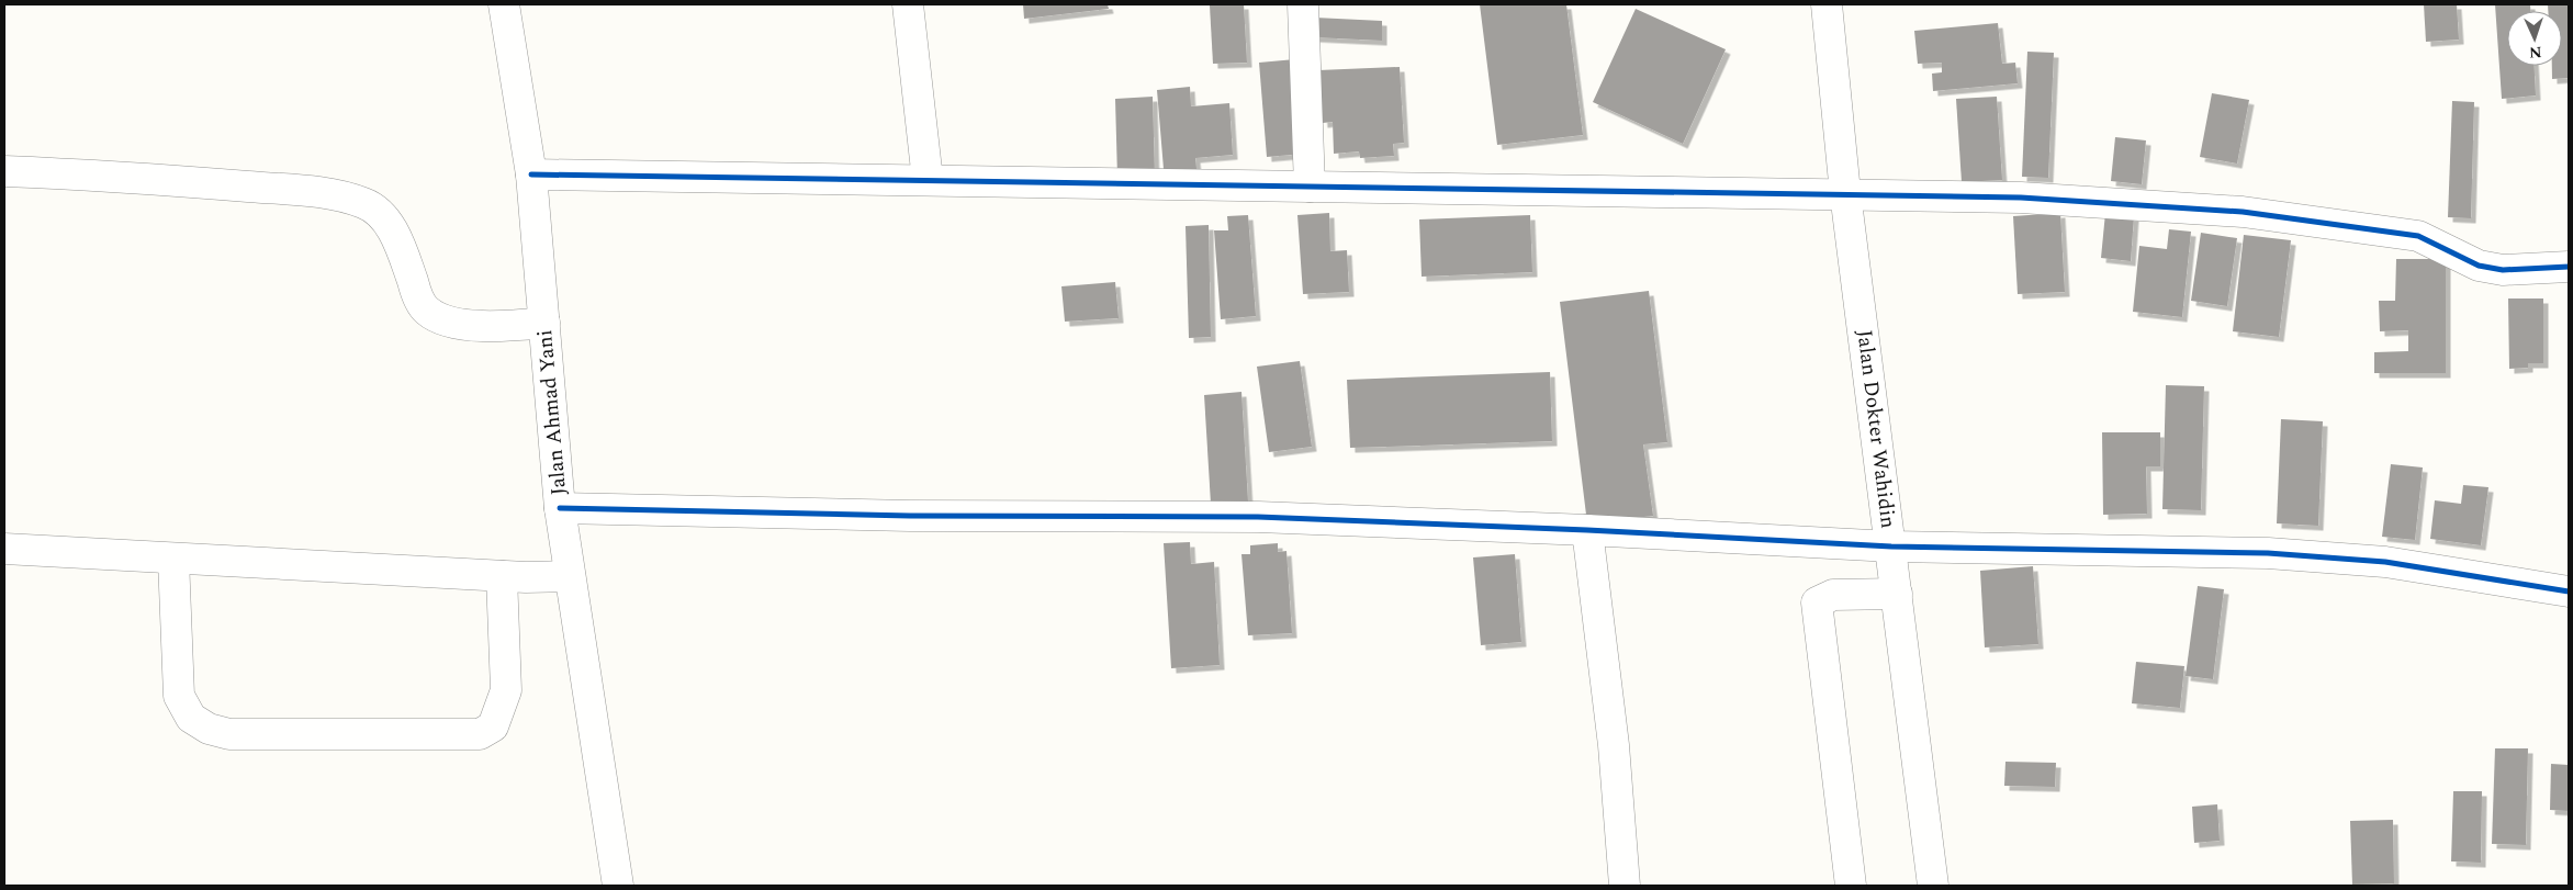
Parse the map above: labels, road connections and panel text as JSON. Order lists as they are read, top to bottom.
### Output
{
  "streets": {
    "street": ["Jalan Ahmad Yani", "Jalan Dokter Wahidin"]
  },
  "north": "bottom"
}
